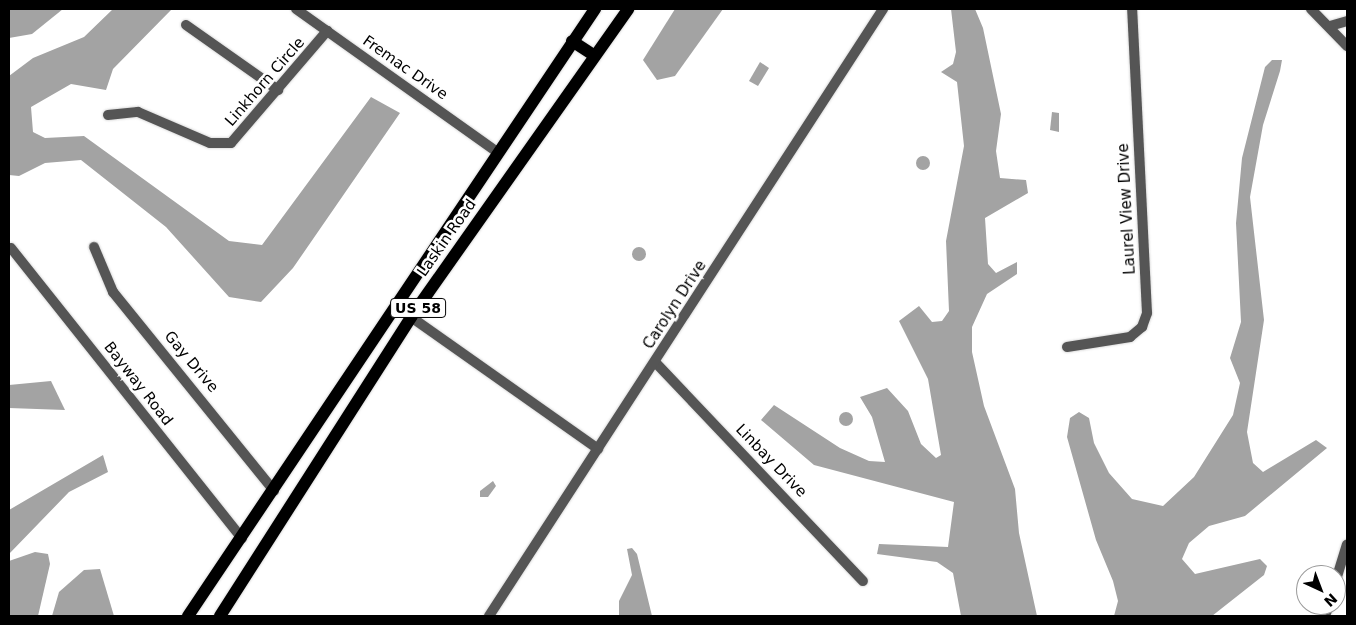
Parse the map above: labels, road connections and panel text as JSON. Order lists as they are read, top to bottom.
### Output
{
  "streets": {
    "main road": ["Laskin Road", "US 58"],
    "street": [
      "Fremac Drive",
      "Linkhorn Circle",
      "Laurel View Drive",
      "Carolyn Drive",
      "Gay Drive",
      "Bayway Road",
      "Linbay Drive"
    ]
  },
  "crossings": [
    ["Fremac Drive", "Linkhorn Circle"],
    ["Fremac Drive", "Laskin Road"],
    ["Laskin Road", "Gay Drive"],
    ["Laskin Road", "Bayway Road"],
    ["Carolyn Drive", "Linbay Drive"]
  ],
  "north": "bottom right"
}
